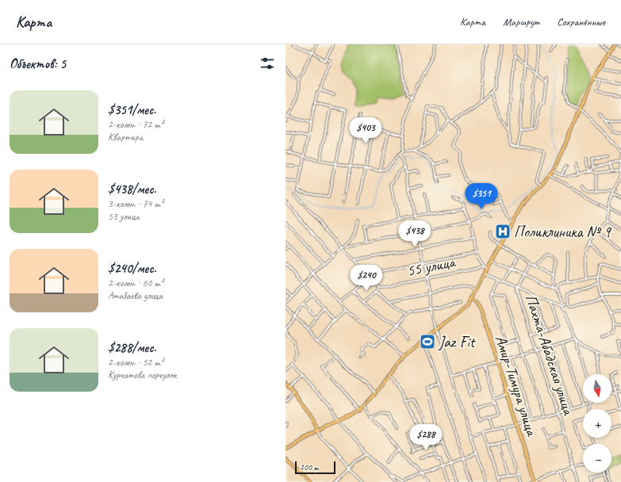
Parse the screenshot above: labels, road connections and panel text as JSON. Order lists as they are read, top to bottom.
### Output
{
  "streets": {
    "main road": ["Амир-Тимура улица"],
    "street": ["55 улица", "Пахта-Абадская улица"]
  },
  "places": {
    "hospital": ["Поликлиника № 9"],
    "sports": ["Jaz Fit"]
  },
  "scale_bar": "200 m",
  "north": "bottom",
  "page": {
    "header": "Карта",
    "nav": ["Карта", "Маршрут", "Сохранённые"],
    "heading": "Объектов: 5",
    "list": [
      {
        "name": "$351/мес.",
        "note": "2-комн. · 72 m² · Квартира"
      },
      {
        "name": "$438/мес.",
        "note": "3-комн. · 74 m² · 53 улица"
      },
      {
        "name": "$240/мес.",
        "note": "2-комн. · 60 m² · Атабаева улица"
      },
      {
        "name": "$288/мес.",
        "note": "2-комн. · 52 m² · Курчатова переулок"
      }
    ],
    "price": [
      "$403",
      "$351",
      "$438",
      "$240",
      "$288"
    ],
    "map_buttons": ["+", "−"],
    "scale": "200 m"
  }
}
